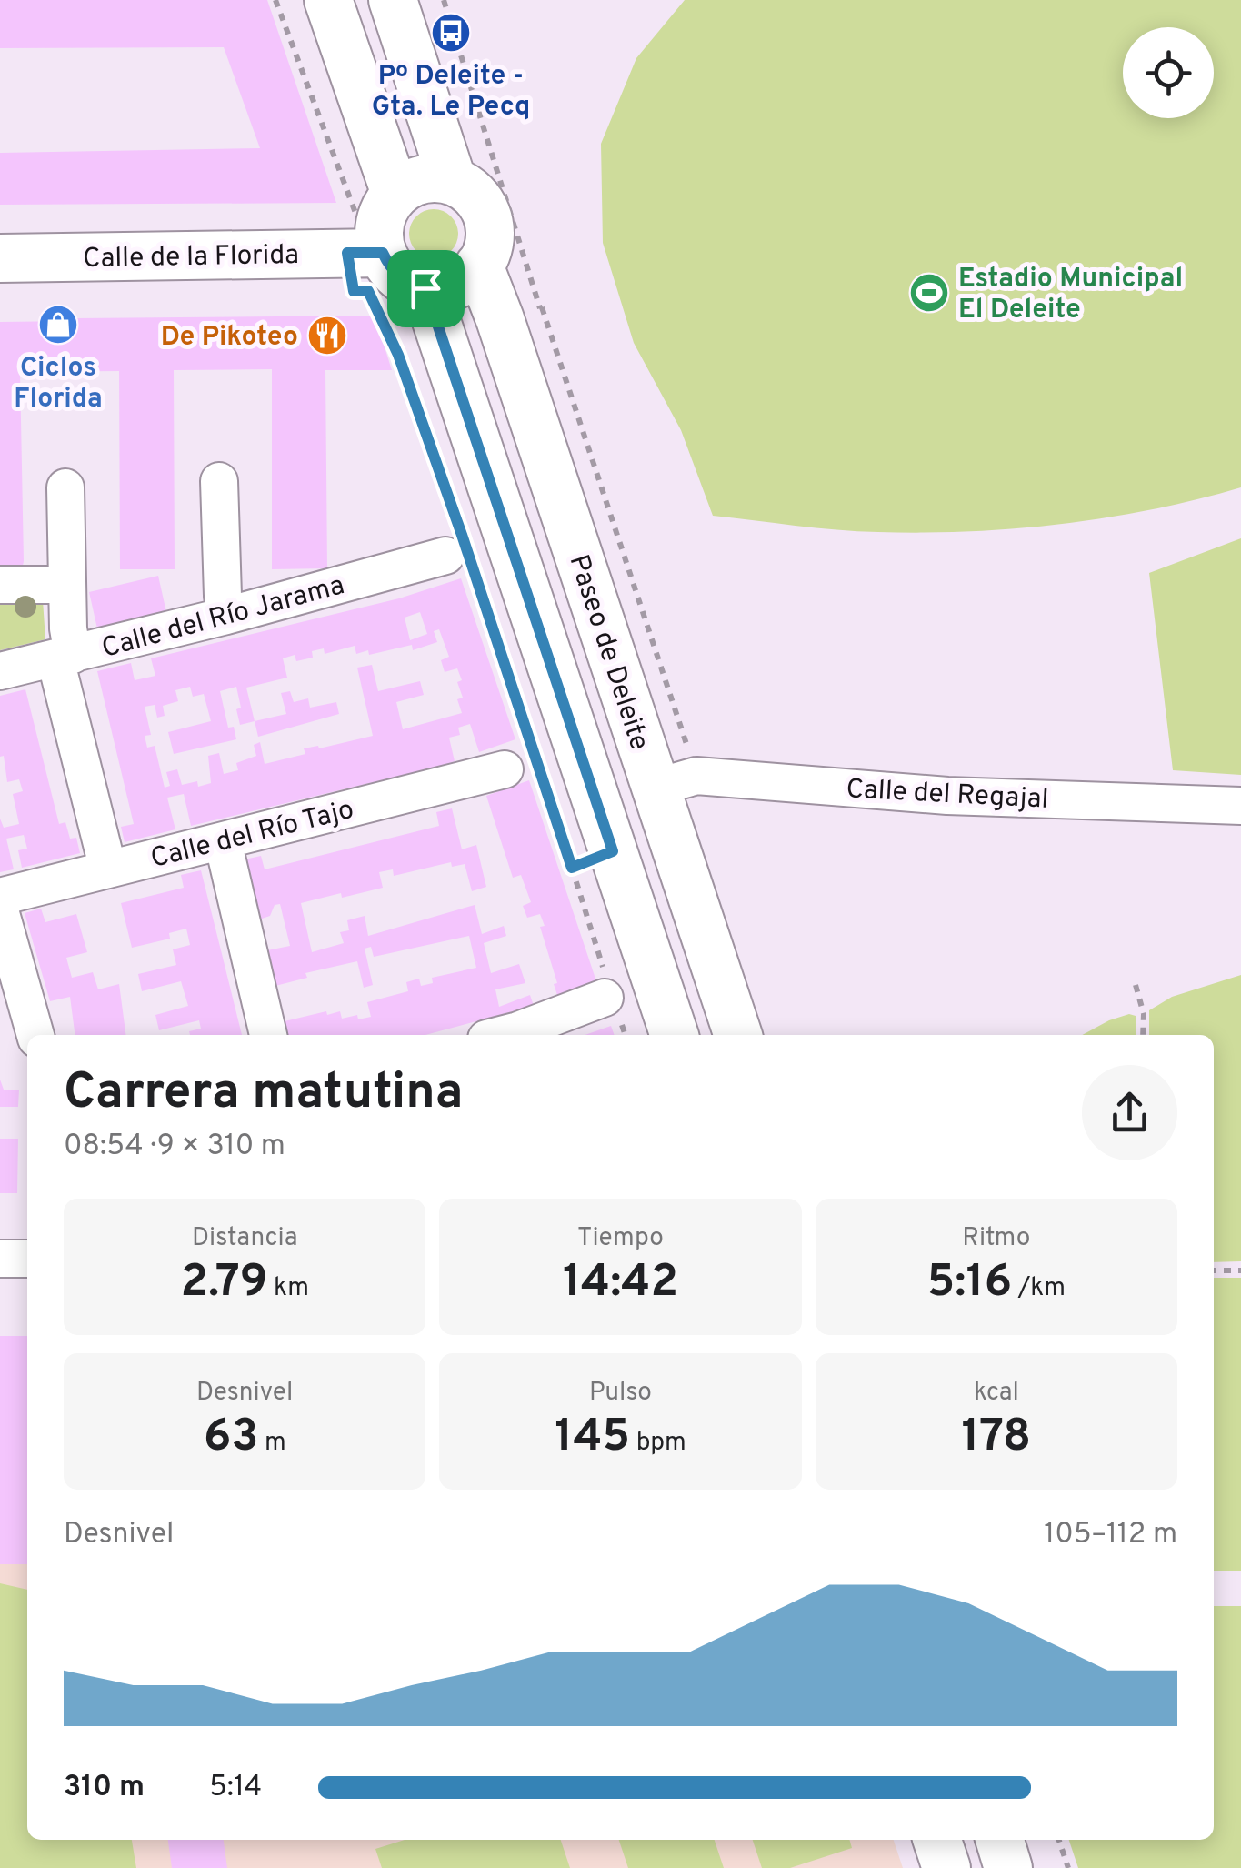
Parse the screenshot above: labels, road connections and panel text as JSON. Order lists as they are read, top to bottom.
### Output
{
  "streets": {
    "main road": ["Calle de la Florida", "Paseo de Deleite"],
    "street": ["Calle del Río Jarama", "Calle del Regajal", "Calle del Río Tajo"]
  },
  "crossings": [
    ["Calle de la Florida", "Paseo de Deleite"],
    ["Paseo de Deleite", "Calle del Regajal"]
  ],
  "places": {
    "bus stop": ["Pº Deleite - Gta. Le Pecq"],
    "sports": ["Estadio Municipal El Deleite"],
    "shop": ["Ciclos Florida"],
    "restaurant": ["De Pikoteo"]
  },
  "page": {
    "heading": ["Carrera matutina", "08:54 · 9 × 310 m"],
    "stats": [
      ["Distancia", "2.79 km"],
      ["Tiempo", "14:42"],
      ["Ritmo", "5:16 /km"],
      ["Desnivel", "63 m"],
      ["Pulso", "145 bpm"],
      ["kcal", "178"]
    ],
    "chart": ["Desnivel", "105–112 m"],
    "list": [
      {
        "name": "310 m",
        "note": "5:14"
      }
    ]
  }
}
